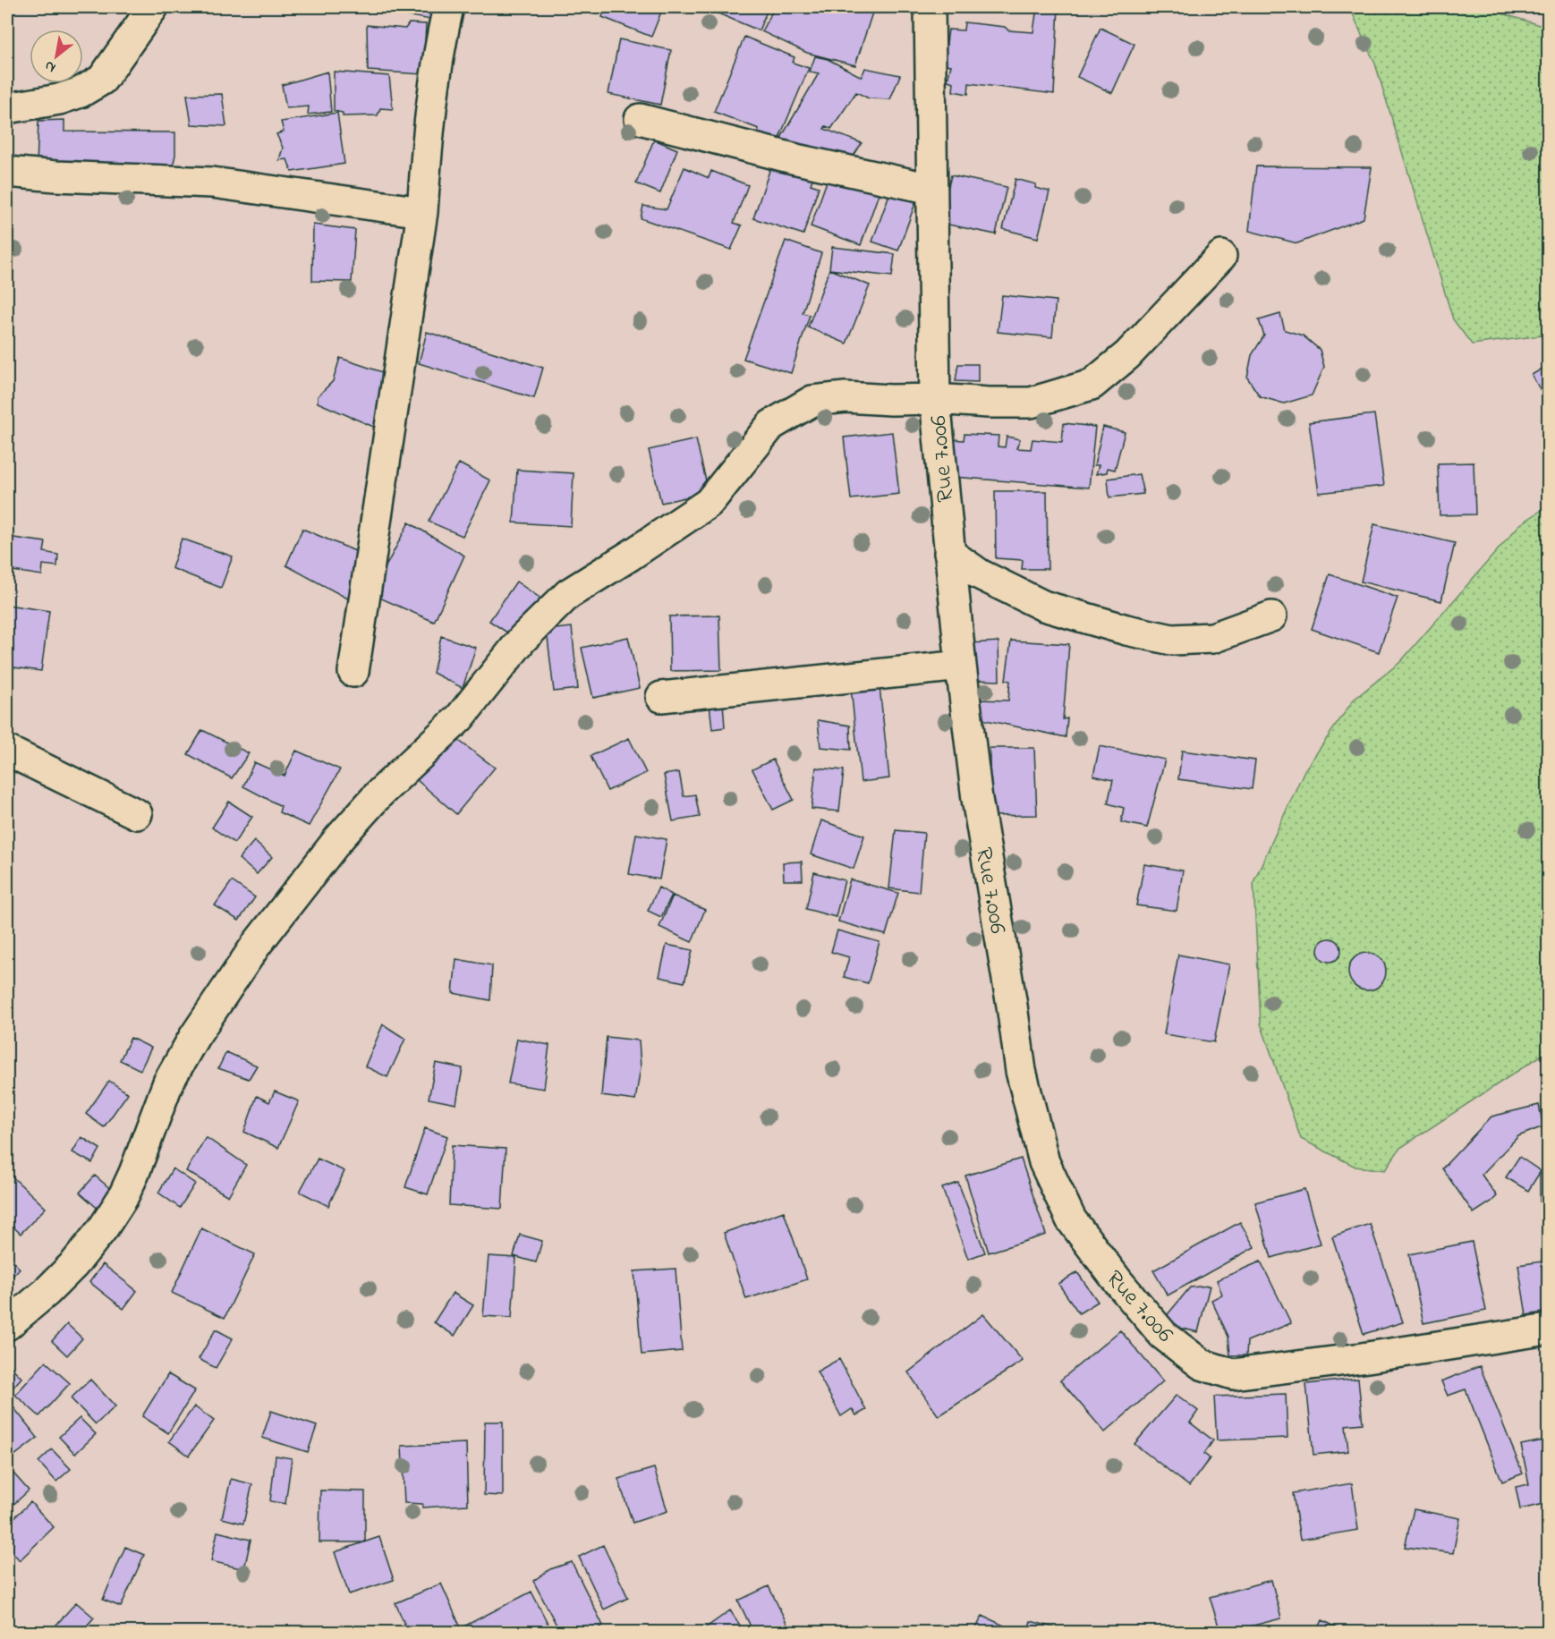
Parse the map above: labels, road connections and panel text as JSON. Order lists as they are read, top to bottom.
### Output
{
  "streets": {
    "street": ["Rue 7.006"]
  },
  "north": "bottom left"
}
